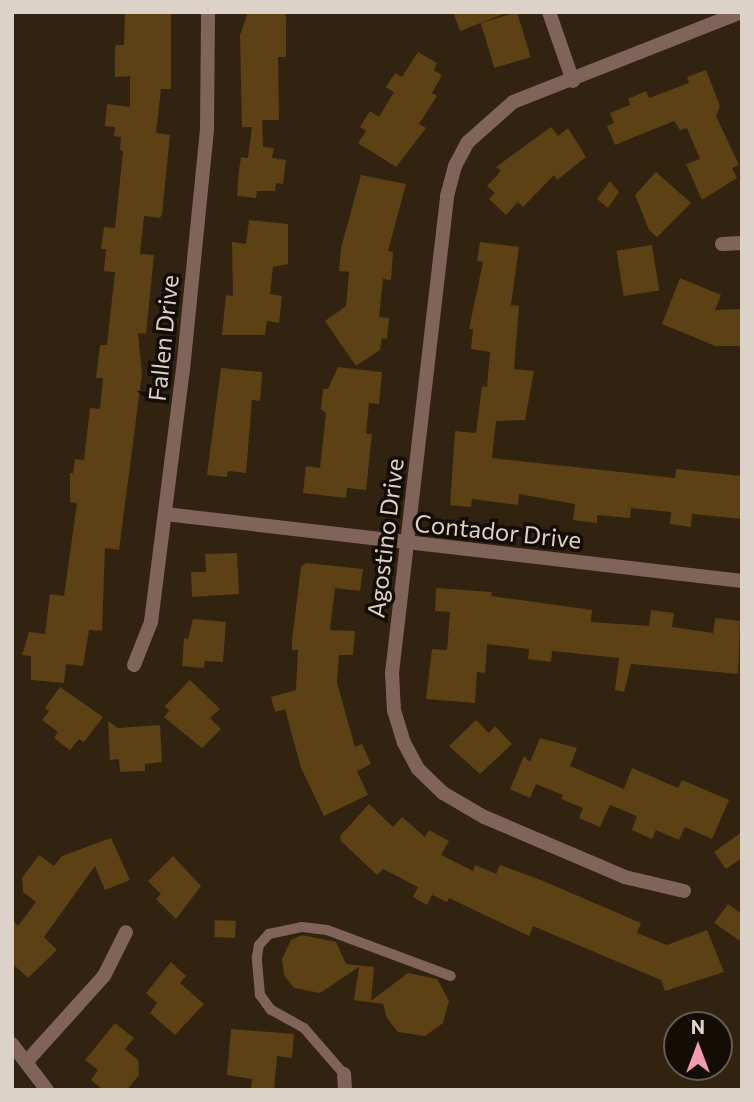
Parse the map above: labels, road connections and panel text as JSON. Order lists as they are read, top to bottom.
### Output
{
  "streets": {
    "street": ["Fallen Drive", "Contador Drive", "Agostino Drive"]
  },
  "crossings": [
    ["Fallen Drive", "Contador Drive"],
    ["Contador Drive", "Agostino Drive"]
  ],
  "north": "top"
}
